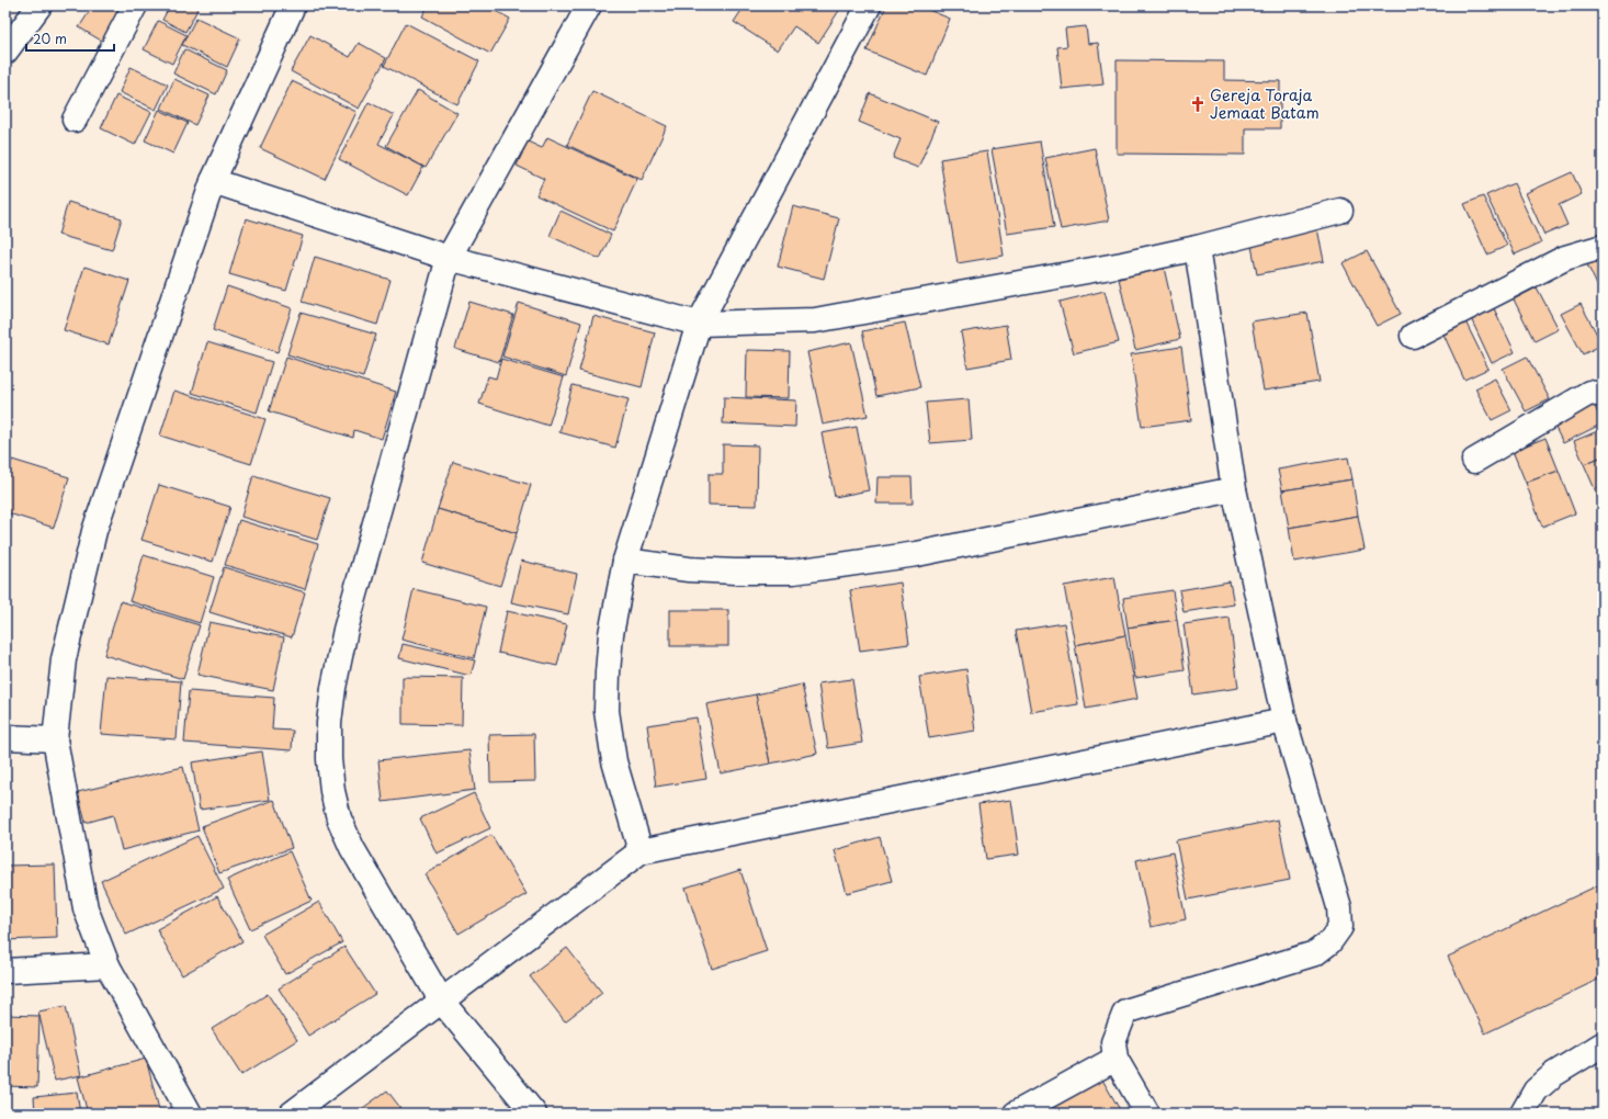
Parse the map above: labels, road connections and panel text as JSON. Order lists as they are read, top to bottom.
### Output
{
  "places": {
    "church": ["Gereja Toraja Jemaat Batam"]
  },
  "scale_bar": "20 m"
}
